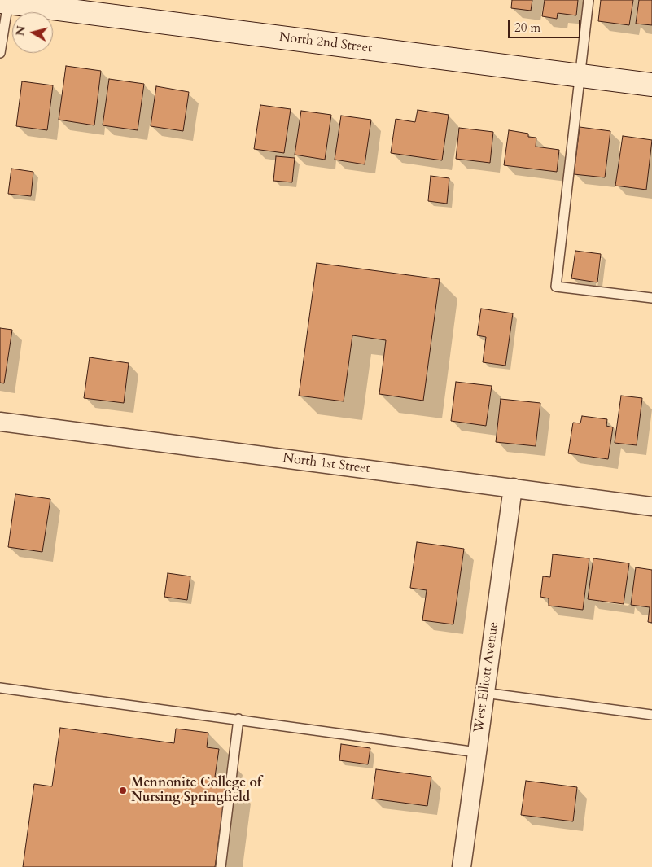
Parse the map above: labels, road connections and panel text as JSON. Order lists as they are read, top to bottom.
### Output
{
  "streets": {
    "main road": ["North 2nd Street"],
    "street": ["North 1st Street", "West Elliott Avenue"]
  },
  "crossings": [
    ["North 1st Street", "West Elliott Avenue"]
  ],
  "places": ["Mennonite College of Nursing Springfield"],
  "scale_bar": "20 m",
  "north": "left"
}
